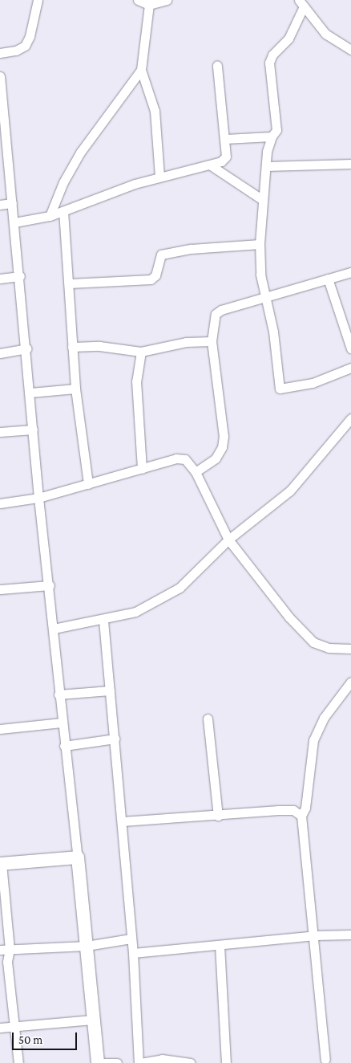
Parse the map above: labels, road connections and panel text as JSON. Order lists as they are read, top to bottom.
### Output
{
  "scale_bar": "50 m"
}
